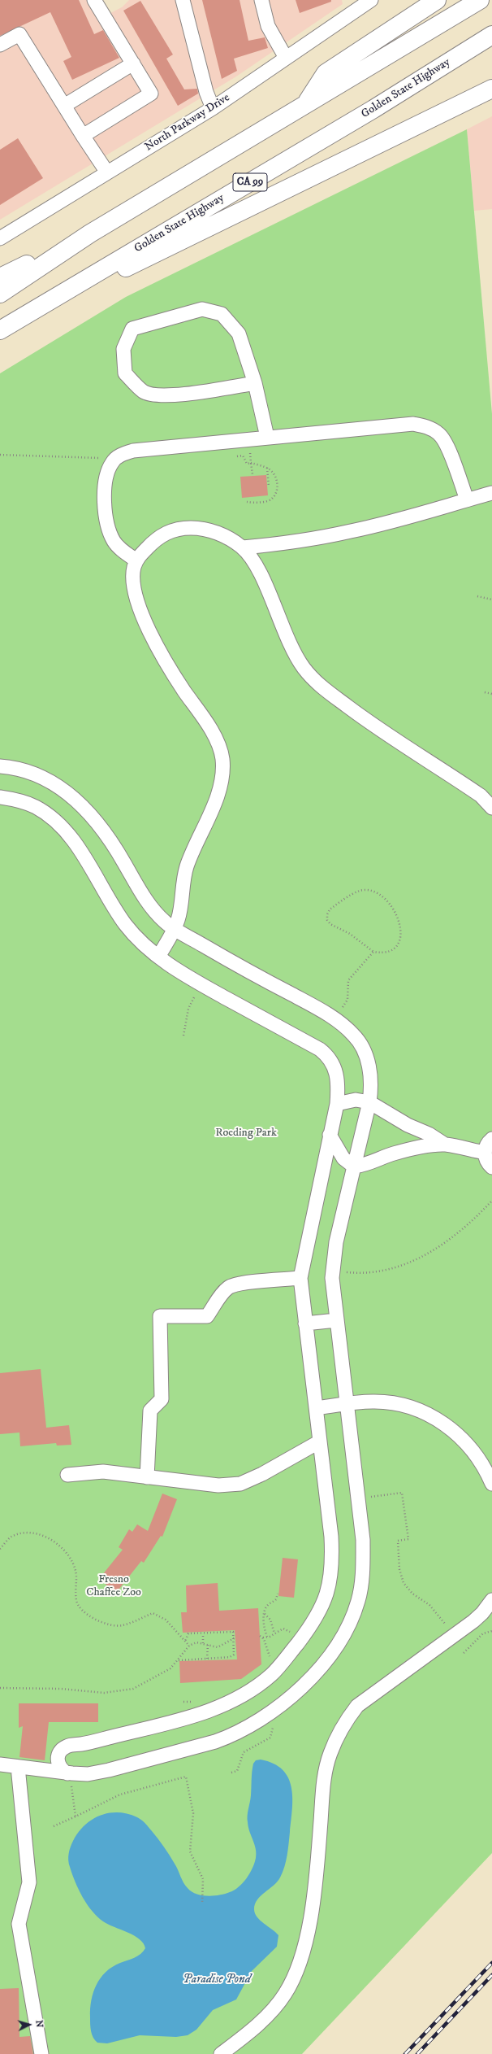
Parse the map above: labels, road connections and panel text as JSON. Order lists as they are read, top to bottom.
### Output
{
  "streets": {
    "highway": ["Golden State Highway", "CA 99"],
    "street": ["North Parkway Drive"]
  },
  "water": ["Paradise Pond"],
  "parks": ["Roeding Park", "Fresno Chaffee Zoo"],
  "north": "right"
}
